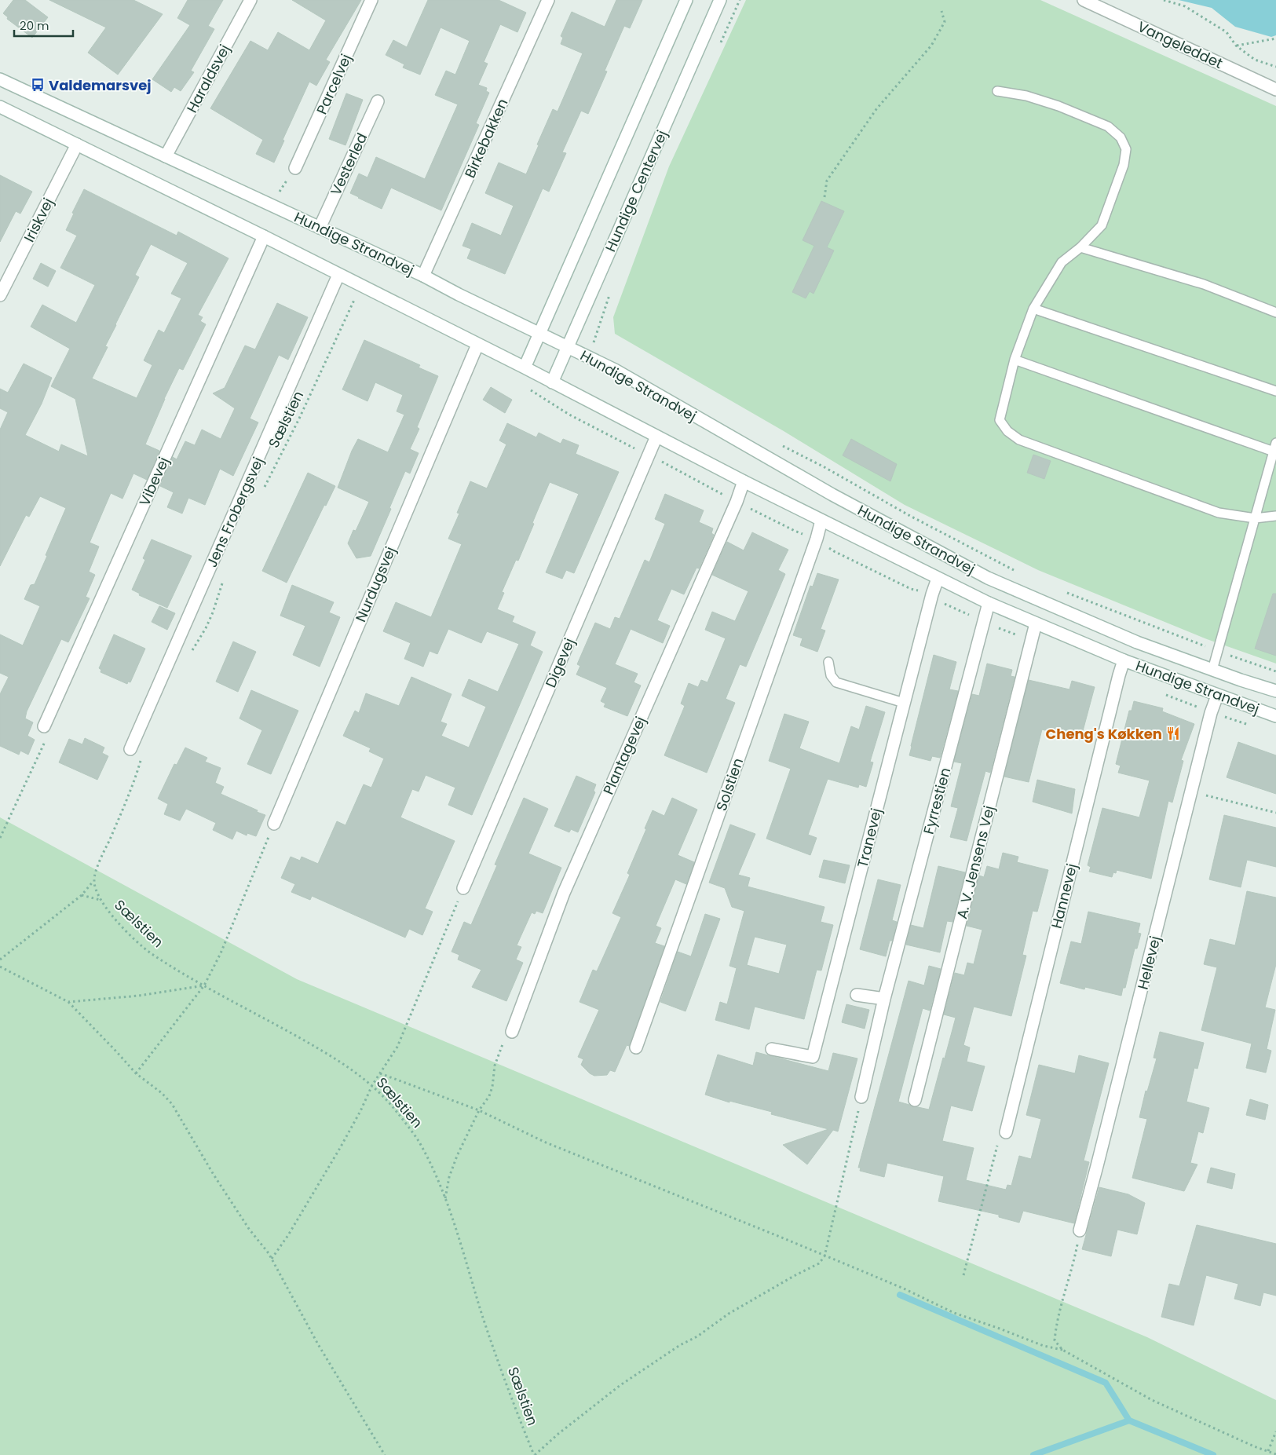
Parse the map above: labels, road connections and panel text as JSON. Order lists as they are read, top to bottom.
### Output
{
  "streets": {
    "street": [
      "Vangeleddet",
      "Haraldsvej",
      "Parcelvej",
      "Birkebakken",
      "Vesterled",
      "Hundige Centervej",
      "Iriskvej",
      "Hundige Strandvej",
      "Vibevej",
      "Jens Frobergsvej",
      "Nurdugsvej",
      "Digevej",
      "Plantagevej",
      "Solstien",
      "Fyrrestien",
      "Tranevej",
      "A. V. Jensens Vej",
      "Hannevej",
      "Hellevej"
    ],
    "path": ["Sælstien"]
  },
  "crossings": [
    ["Haraldsvej", "Hundige Strandvej"],
    ["Birkebakken", "Hundige Strandvej"],
    ["Vesterled", "Hundige Strandvej"],
    ["Hundige Centervej", "Hundige Strandvej"],
    ["Iriskvej", "Hundige Strandvej"],
    ["Hundige Strandvej", "Sælstien"],
    ["Hundige Strandvej", "Vibevej"],
    ["Hundige Strandvej", "Jens Frobergsvej"],
    ["Hundige Strandvej", "Nurdugsvej"],
    ["Hundige Strandvej", "Digevej"],
    ["Hundige Strandvej", "Plantagevej"],
    ["Hundige Strandvej", "Solstien"],
    ["Hundige Strandvej", "Fyrrestien"],
    ["Hundige Strandvej", "Tranevej"],
    ["Hundige Strandvej", "A. V. Jensens Vej"],
    ["Hundige Strandvej", "Hannevej"],
    ["Hundige Strandvej", "Hellevej"]
  ],
  "places": {
    "bus stop": ["Valdemarsvej"],
    "restaurant": ["Cheng's Køkken"]
  },
  "scale_bar": "20 m"
}
